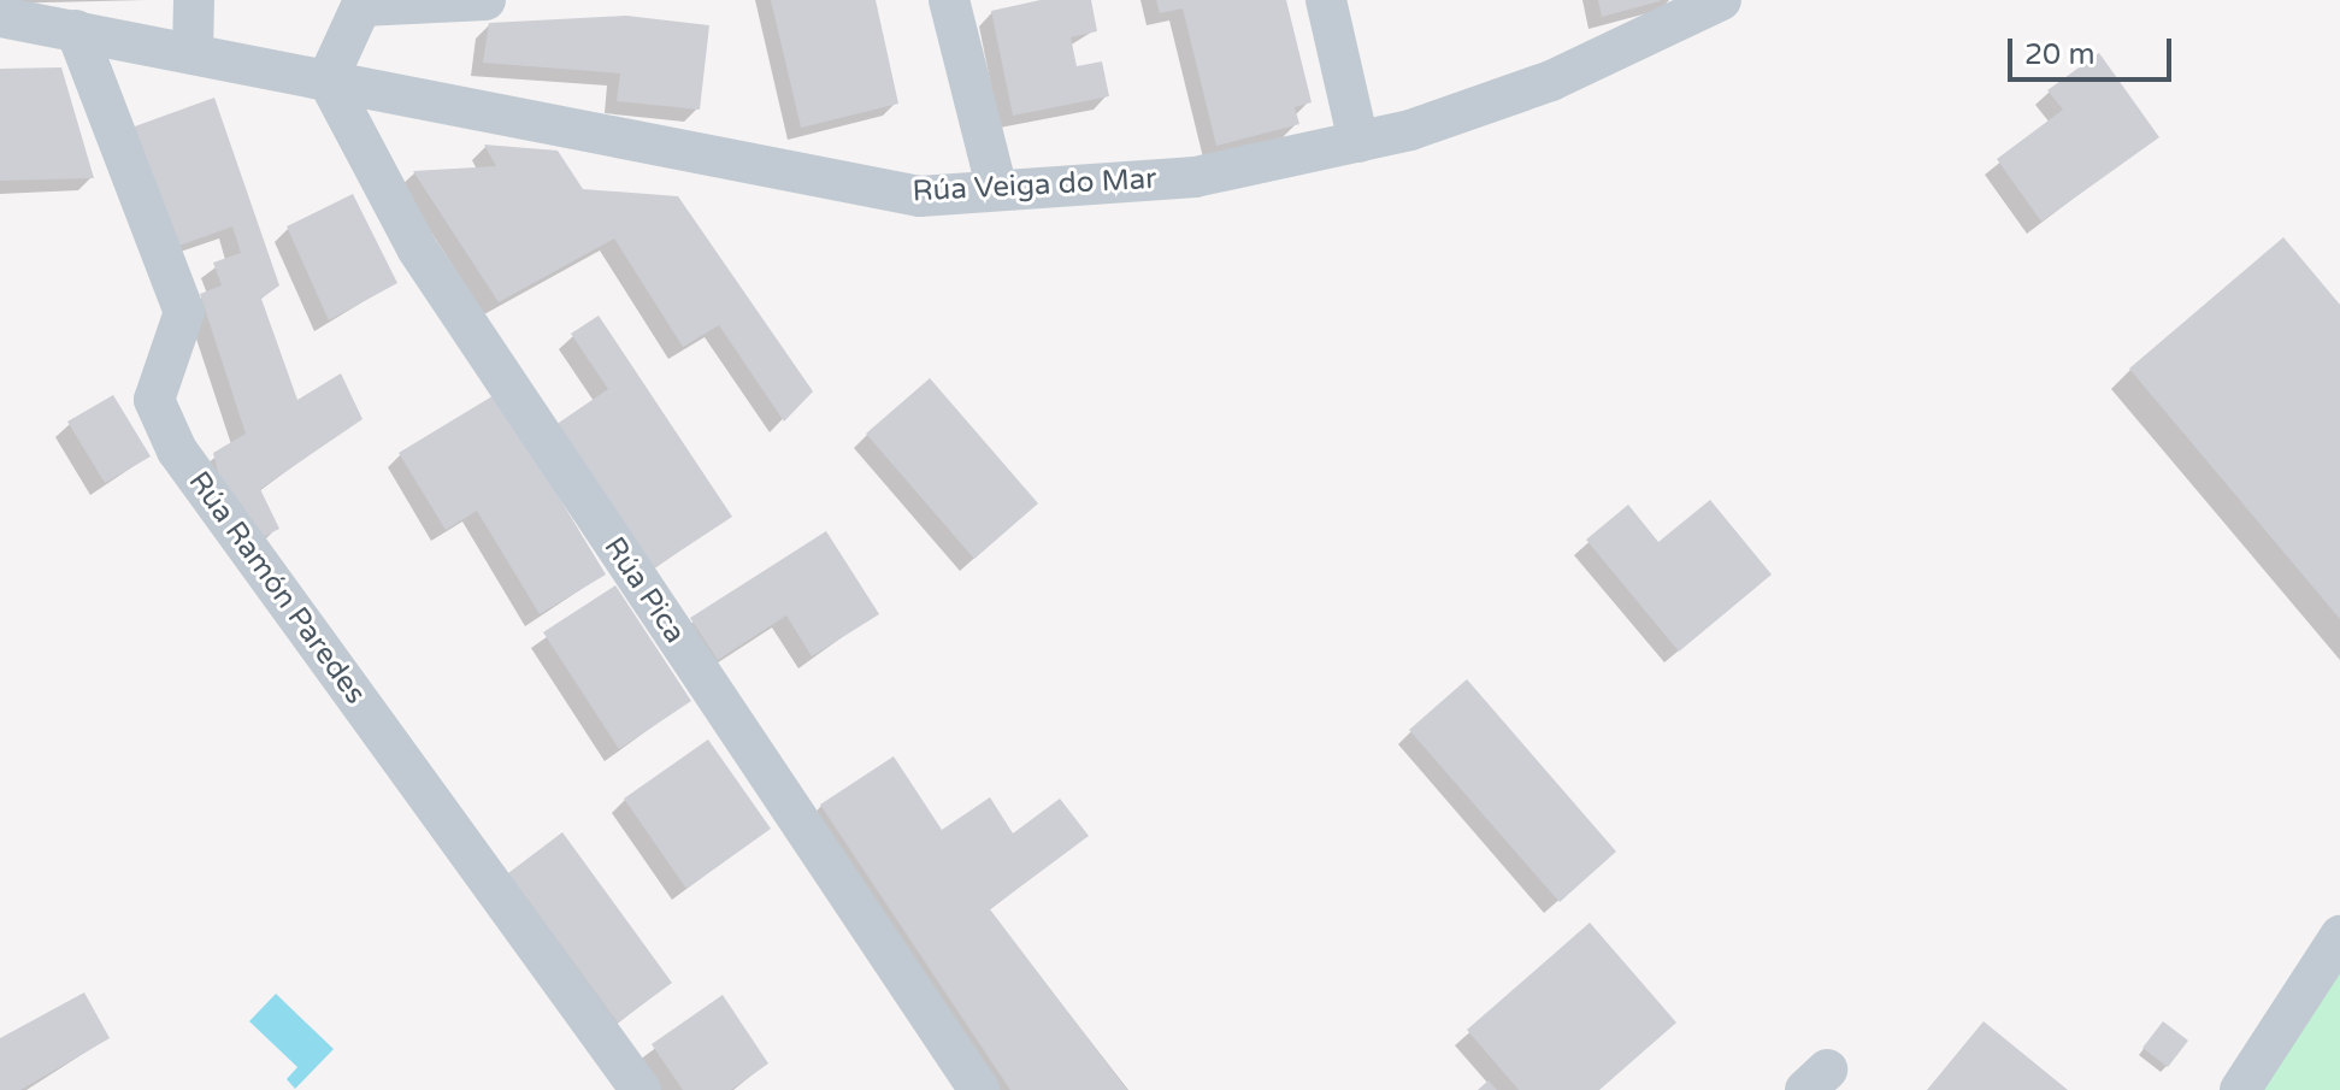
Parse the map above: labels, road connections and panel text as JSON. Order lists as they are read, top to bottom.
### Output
{
  "streets": {
    "street": ["Rúa Veiga do Mar", "Rúa Ramón Paredes", "Rúa Pica"]
  },
  "crossings": [
    ["Rúa Veiga do Mar", "Rúa Ramón Paredes"],
    ["Rúa Veiga do Mar", "Rúa Pica"]
  ],
  "scale_bar": "20 m"
}
